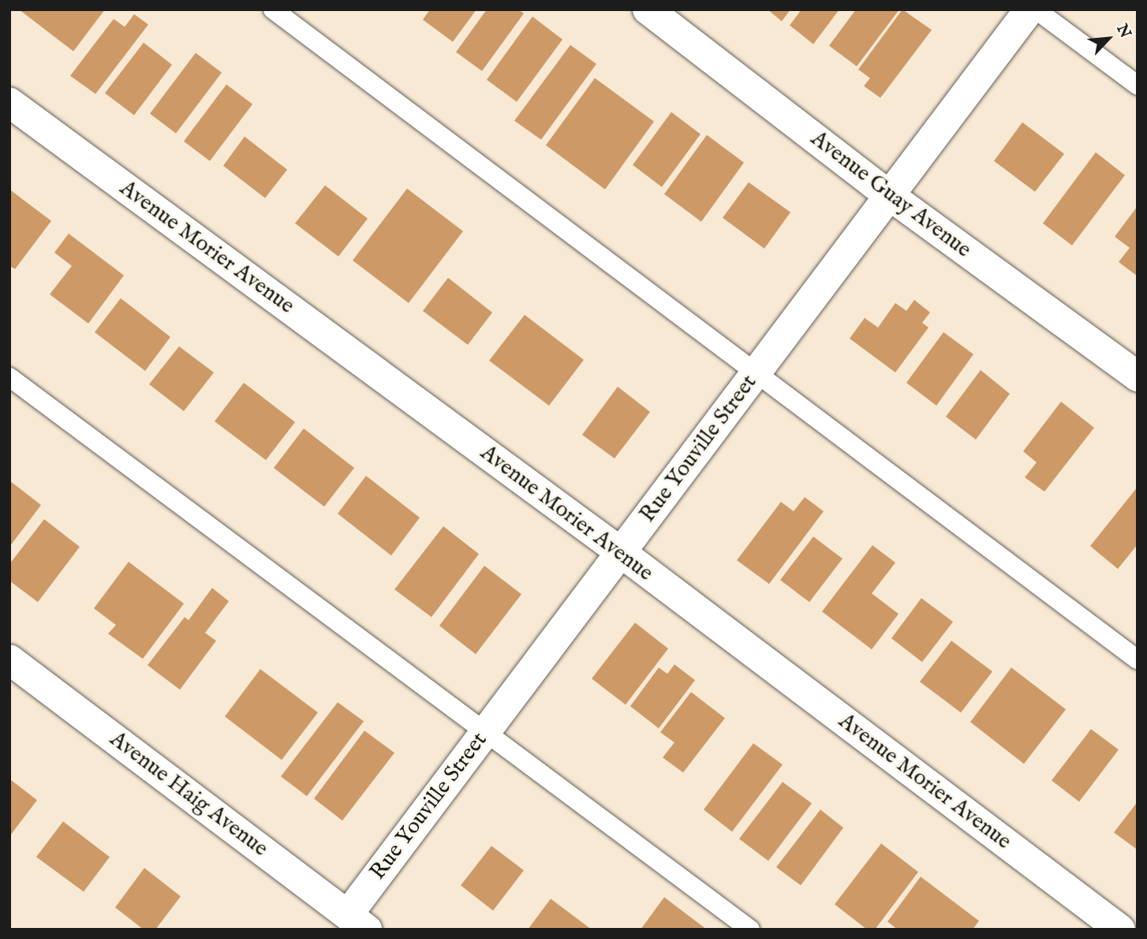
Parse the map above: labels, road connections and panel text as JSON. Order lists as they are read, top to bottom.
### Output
{
  "streets": {
    "street": [
      "Avenue Guay Avenue",
      "Avenue Morier Avenue",
      "Rue Youville Street",
      "Avenue Haig Avenue"
    ]
  },
  "crossings": [
    ["Avenue Guay Avenue", "Rue Youville Street"],
    ["Avenue Morier Avenue", "Rue Youville Street"],
    ["Rue Youville Street", "Avenue Haig Avenue"]
  ],
  "north": "top right"
}
